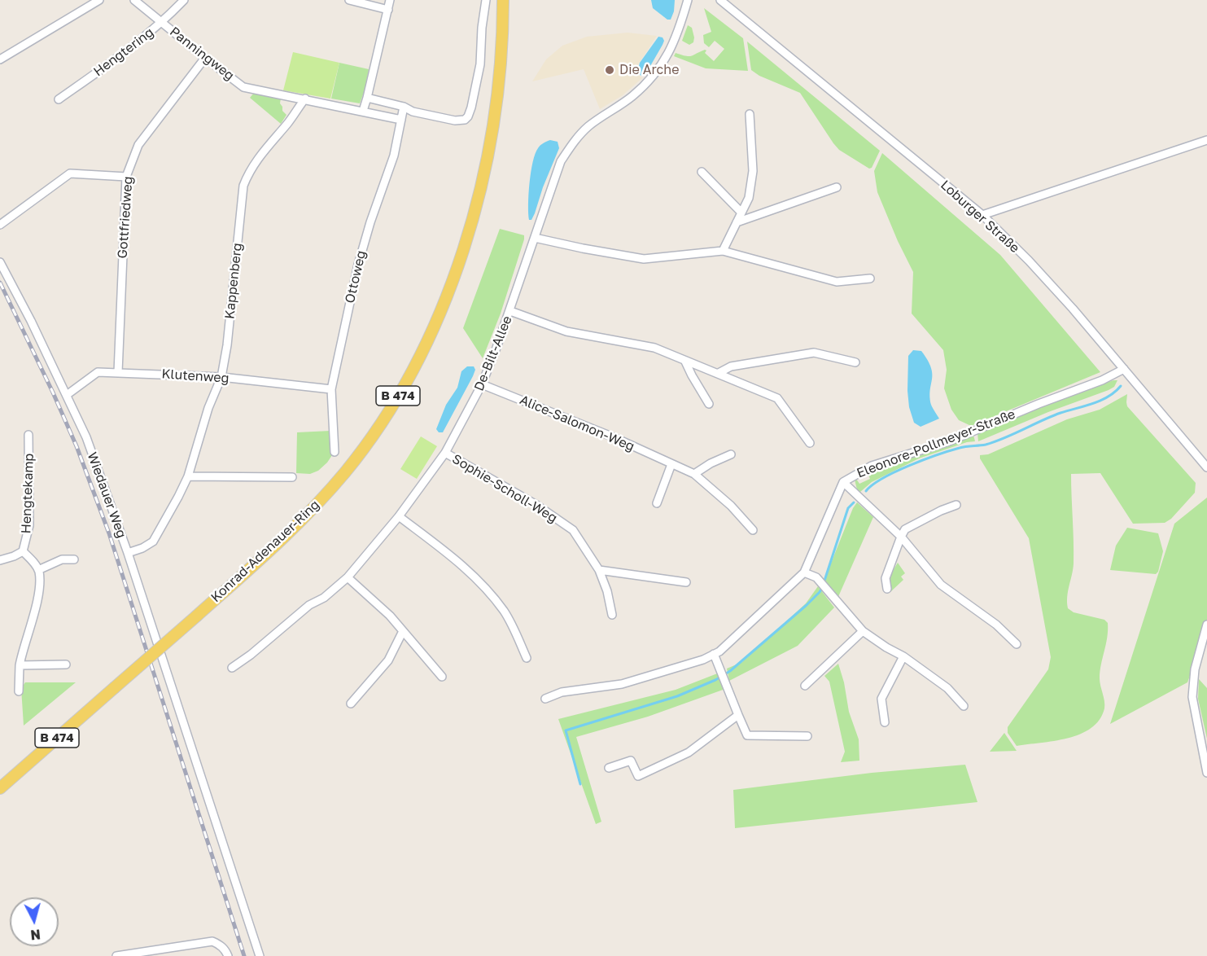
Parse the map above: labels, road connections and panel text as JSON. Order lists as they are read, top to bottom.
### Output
{
  "streets": {
    "main road": ["B 474", "Konrad-Adenauer-Ring"],
    "street": [
      "Hengtering",
      "Panningweg",
      "Loburger Straße",
      "Gottfriedweg",
      "Ottoweg",
      "Kappenberg",
      "De-Bilt-Allee",
      "Klutenweg",
      "Alice-Salomon-Weg",
      "Eleonore-Pollmeyer-Straße",
      "Sophie-Scholl-Weg",
      "Hengtekamp",
      "Wiedauer Weg"
    ]
  },
  "crossings": [
    ["Hengtering", "Panningweg"],
    ["Panningweg", "Gottfriedweg"],
    ["Panningweg", "Ottoweg"],
    ["Panningweg", "Kappenberg"],
    ["Loburger Straße", "Eleonore-Pollmeyer-Straße"],
    ["Gottfriedweg", "Klutenweg"],
    ["Ottoweg", "Klutenweg"],
    ["Kappenberg", "Klutenweg"],
    ["Kappenberg", "Wiedauer Weg"],
    ["De-Bilt-Allee", "Alice-Salomon-Weg"],
    ["De-Bilt-Allee", "Sophie-Scholl-Weg"],
    ["Klutenweg", "Wiedauer Weg"]
  ],
  "places": ["Die Arche"],
  "north": "bottom"
}
